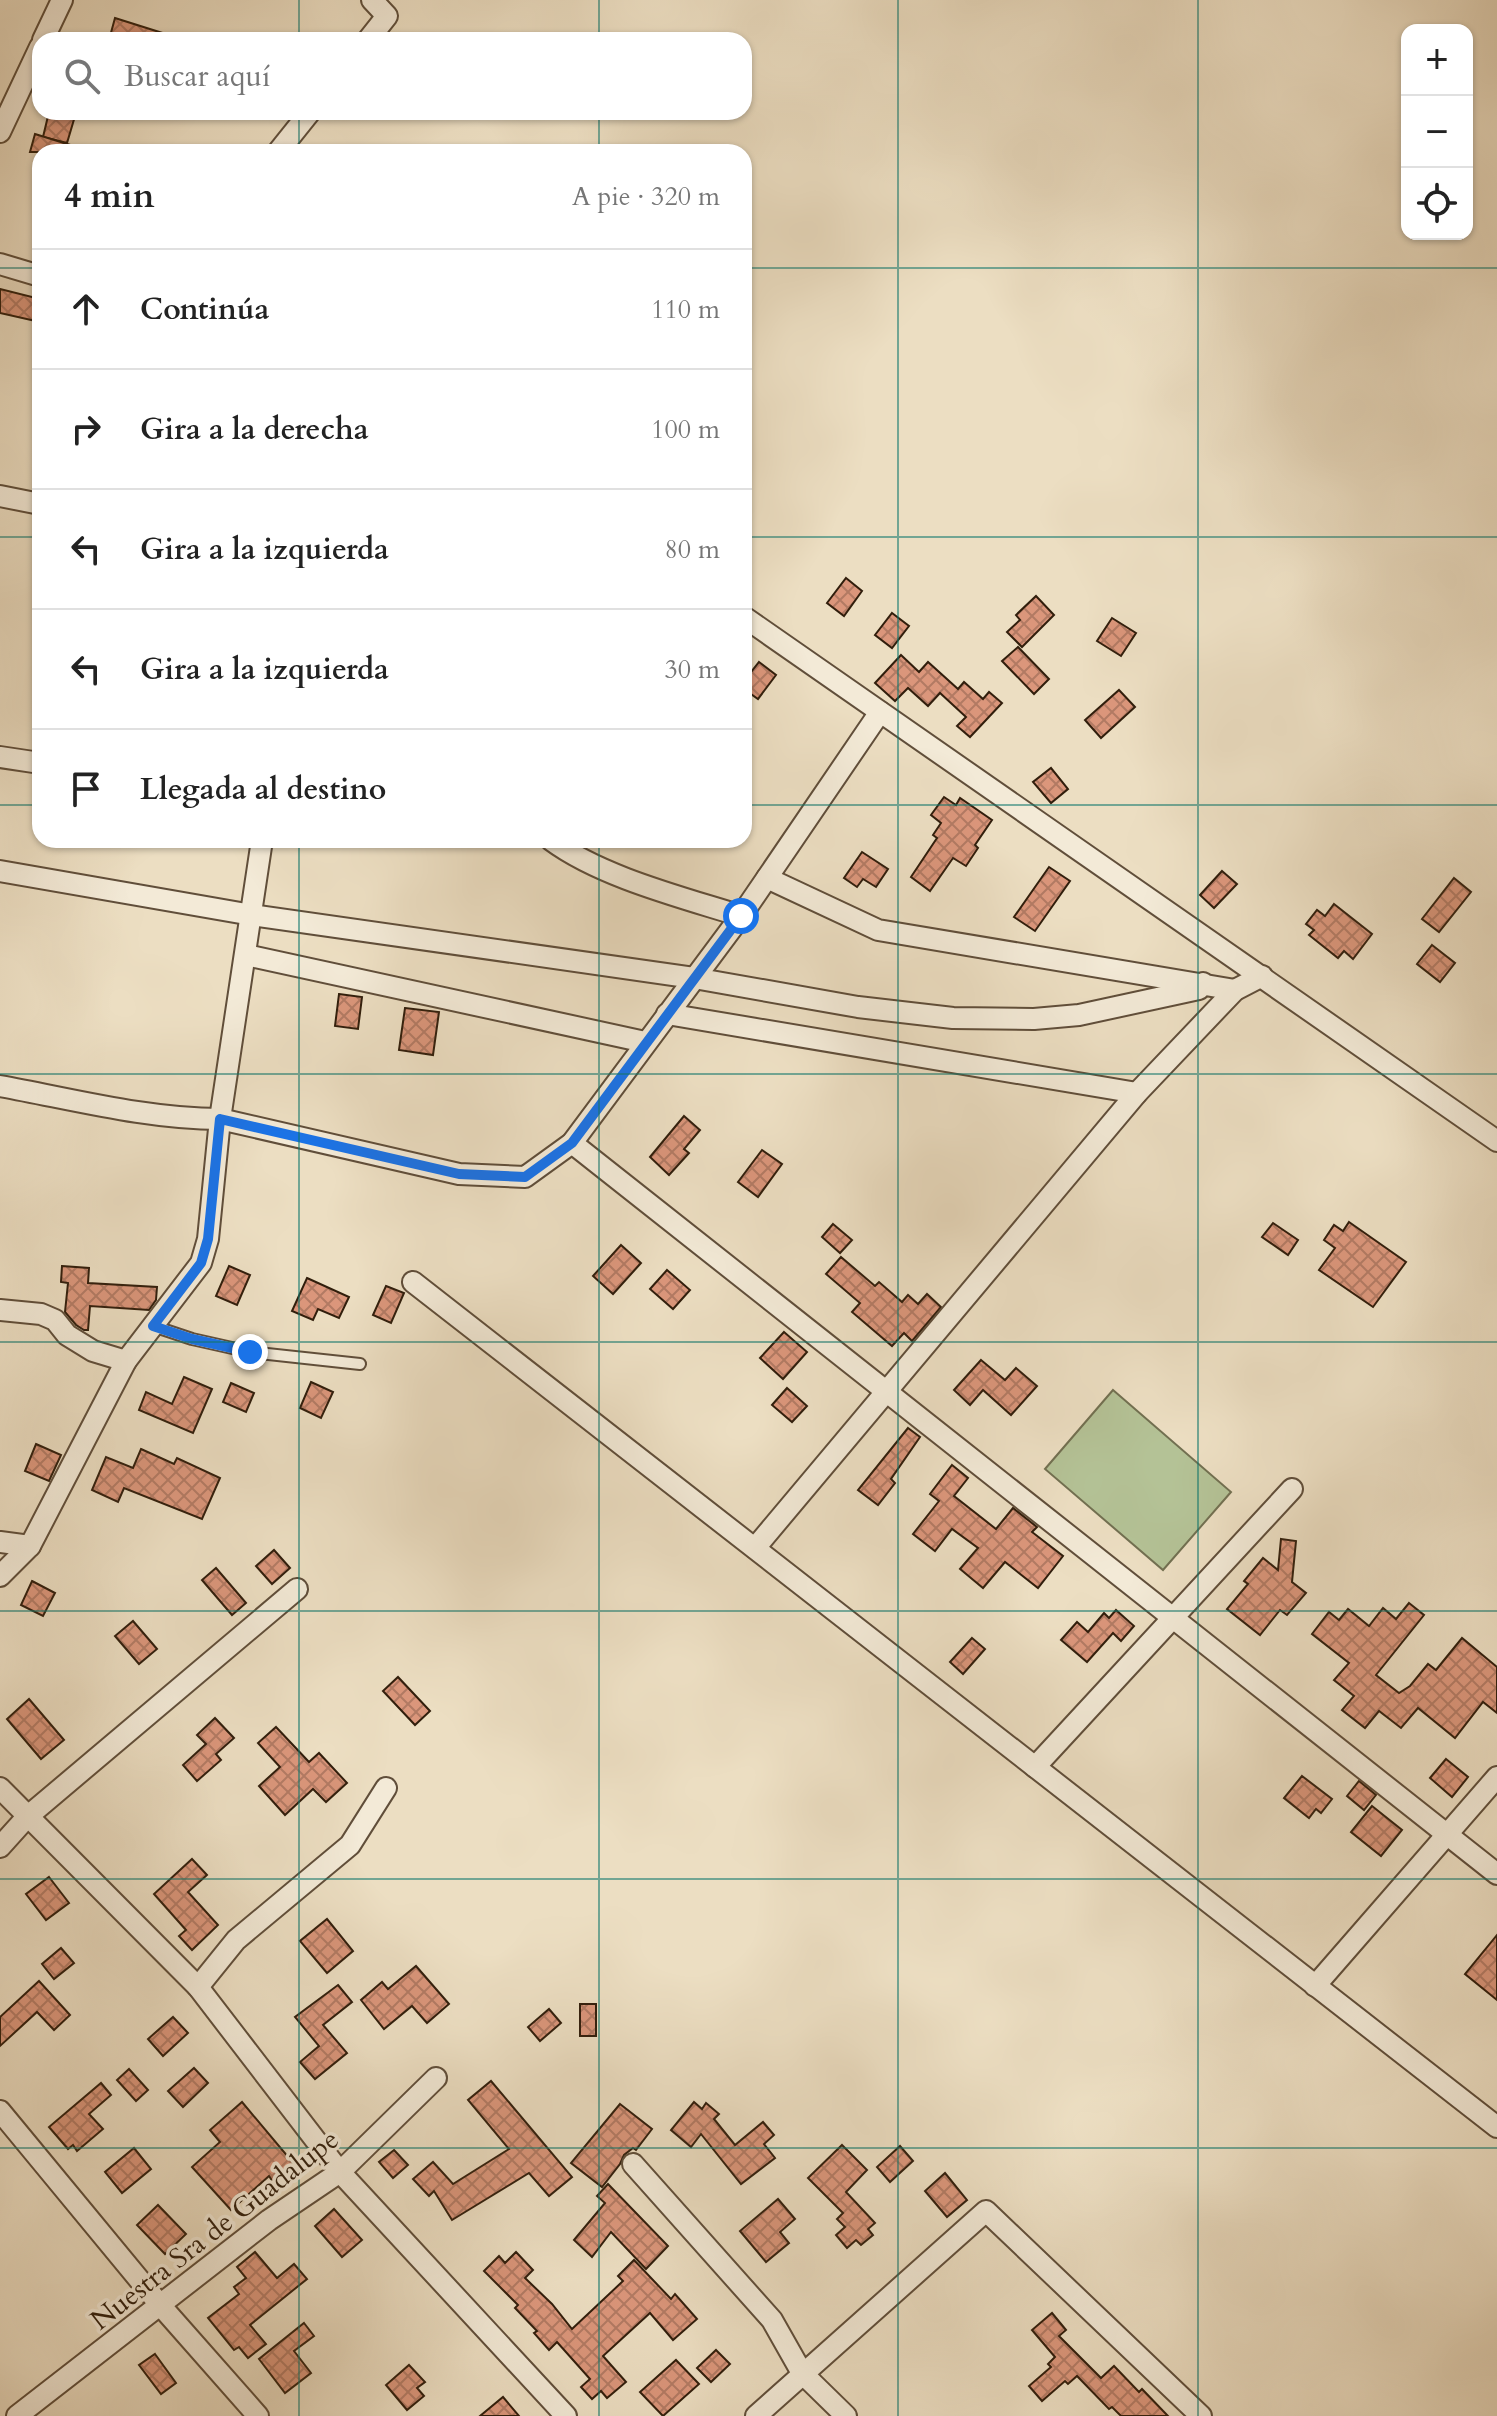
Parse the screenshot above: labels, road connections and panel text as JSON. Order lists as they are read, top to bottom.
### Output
{
  "streets": {
    "street": ["Nuestra Sra de Guadalupe"]
  },
  "page": {
    "map_buttons": ["+", "−"],
    "search": "Buscar aquí",
    "heading": ["4 min", "A pie · 320 m"],
    "list": [
      ["Continúa", "110 m"],
      ["Gira a la derecha", "100 m"],
      ["Gira a la izquierda", "80 m"],
      ["Gira a la izquierda", "30 m"],
      "Llegada al destino"
    ]
  }
}
